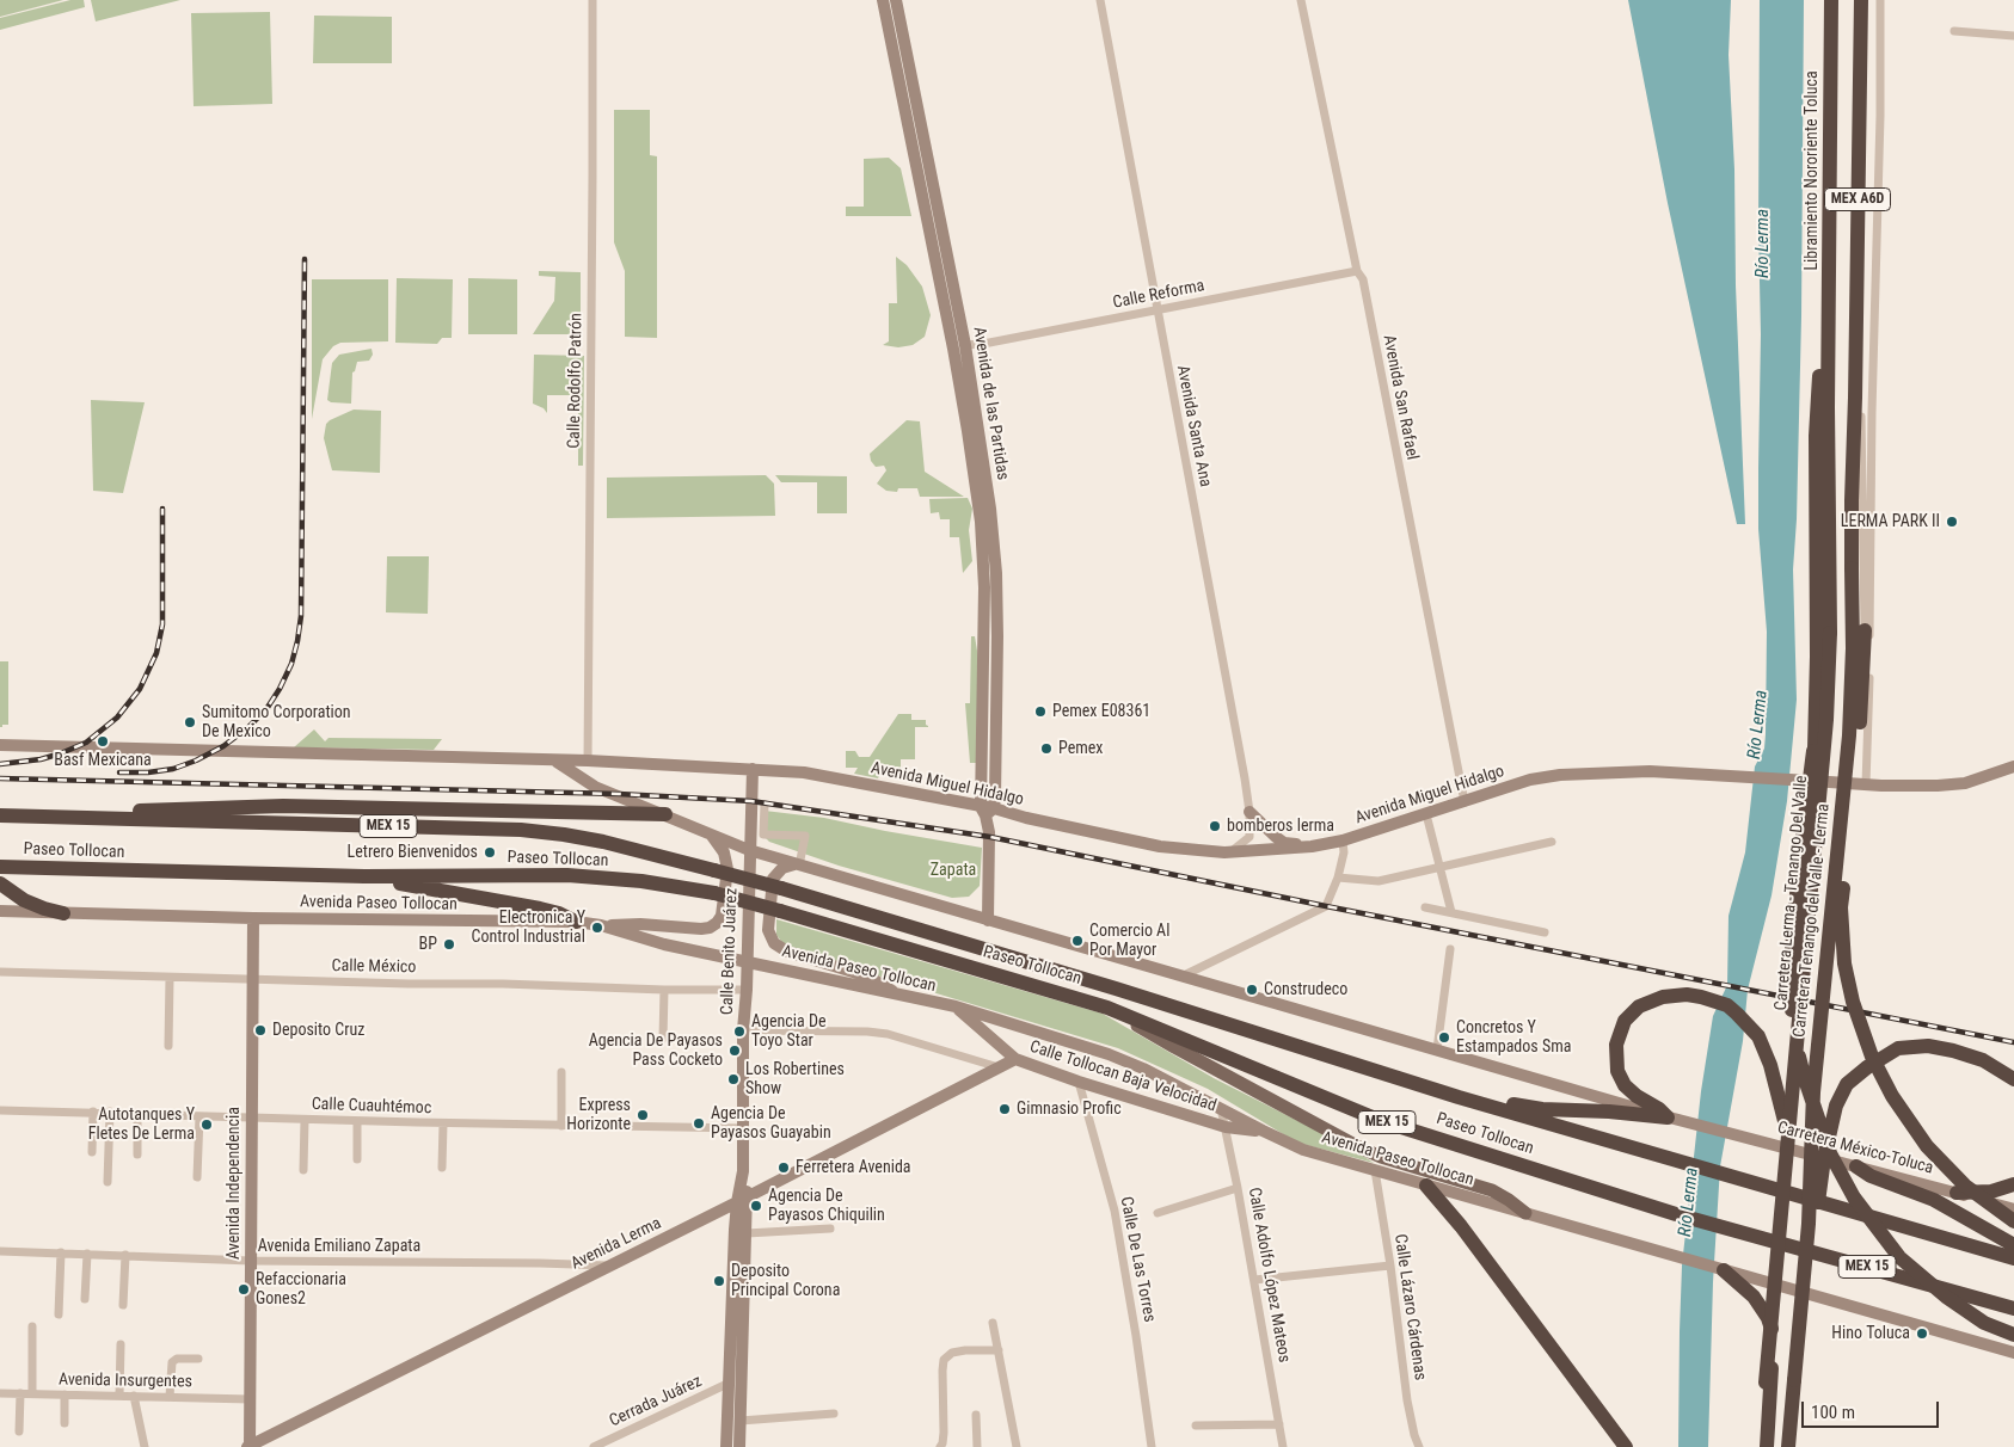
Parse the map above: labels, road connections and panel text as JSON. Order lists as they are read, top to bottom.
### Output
{
  "streets": {
    "highway": [
      "Libramiento Nororiente Toluca",
      "MEX A6D",
      "MEX 15",
      "Paseo Tollocan",
      "Carretera Lerma - Tenango Del Valle",
      "Carretera Tenango del Valle - Lerma"
    ],
    "main road": [
      "Avenida de las Partidas",
      "Avenida Miguel Hidalgo",
      "Avenida Paseo Tollocan",
      "Calle Benito Juárez",
      "Calle Tollocan Baja Velocidad",
      "Carretera México-Toluca",
      "Avenida Independencia",
      "Avenida Lerma"
    ],
    "street": [
      "Calle Reforma",
      "Calle Rodolfo Patrón",
      "Avenida San Rafael",
      "Avenida Santa Ana",
      "Calle México",
      "Calle Cuauhtémoc",
      "Avenida Emiliano Zapata",
      "Calle De Las Torres",
      "Calle Adolfo López Mateos",
      "Calle Lázaro Cárdenas",
      "Avenida Insurgentes",
      "Cerrada Juárez"
    ]
  },
  "crossings": [
    ["Libramiento Nororiente Toluca", "Carretera Lerma - Tenango Del Valle"],
    ["MEX A6D", "Carretera Tenango del Valle - Lerma"],
    ["Calle Reforma", "Avenida San Rafael"],
    ["Calle Reforma", "Avenida de las Partidas"],
    ["Calle Reforma", "Avenida Santa Ana"],
    ["Avenida San Rafael", "Avenida Miguel Hidalgo"],
    ["Avenida de las Partidas", "Avenida Miguel Hidalgo"],
    ["Avenida Santa Ana", "Avenida Miguel Hidalgo"],
    ["Avenida Miguel Hidalgo", "Calle Benito Juárez"],
    ["Avenida Paseo Tollocan", "Calle Benito Juárez"],
    ["Avenida Paseo Tollocan", "Calle Tollocan Baja Velocidad"],
    ["Avenida Paseo Tollocan", "Avenida Independencia"],
    ["Avenida Paseo Tollocan", "Calle Adolfo López Mateos"],
    ["Avenida Paseo Tollocan", "Calle Lázaro Cárdenas"],
    ["Calle Benito Juárez", "Calle México"],
    ["Calle Benito Juárez", "Calle Cuauhtémoc"],
    ["Calle Benito Juárez", "Avenida Lerma"],
    ["Calle Benito Juárez", "Cerrada Juárez"],
    ["Calle México", "Avenida Independencia"],
    ["Calle Tollocan Baja Velocidad", "Avenida Lerma"],
    ["Calle Tollocan Baja Velocidad", "Calle De Las Torres"],
    ["Calle Tollocan Baja Velocidad", "Calle Adolfo López Mateos"],
    ["Calle Cuauhtémoc", "Avenida Independencia"],
    ["Avenida Independencia", "Avenida Lerma"],
    ["Avenida Independencia", "Avenida Emiliano Zapata"],
    ["Avenida Independencia", "Avenida Insurgentes"],
    ["Avenida Lerma", "Avenida Emiliano Zapata"]
  ],
  "water": ["Río Lerma"],
  "parks": ["Zapata"],
  "places": [
    "LERMA PARK II",
    "Pemex E08361",
    "Sumitomo Corporation De Mexico",
    "Basf Mexicana",
    "Pemex",
    "bomberos lerma",
    "Letrero Bienvenidos",
    "Electronica Y Control Industrial",
    "Comercio Al Por Mayor",
    "BP",
    "Construdeco",
    "Deposito Cruz",
    "Agencia De Toyo Star",
    "Concretos Y Estampados Sma",
    "Agencia De Payasos Pass Cocketo",
    "Los Robertines Show",
    "Gimnasio Profic",
    "Express Horizonte",
    "Agencia De Payasos Guayabin",
    "Autotanques Y Fletes De Lerma",
    "Ferretera Avenida",
    "Agencia De Payasos Chiquilin",
    "Deposito Principal Corona",
    "Refaccionaria Gones2",
    "Hino Toluca"
  ],
  "scale_bar": "100 m"
}
